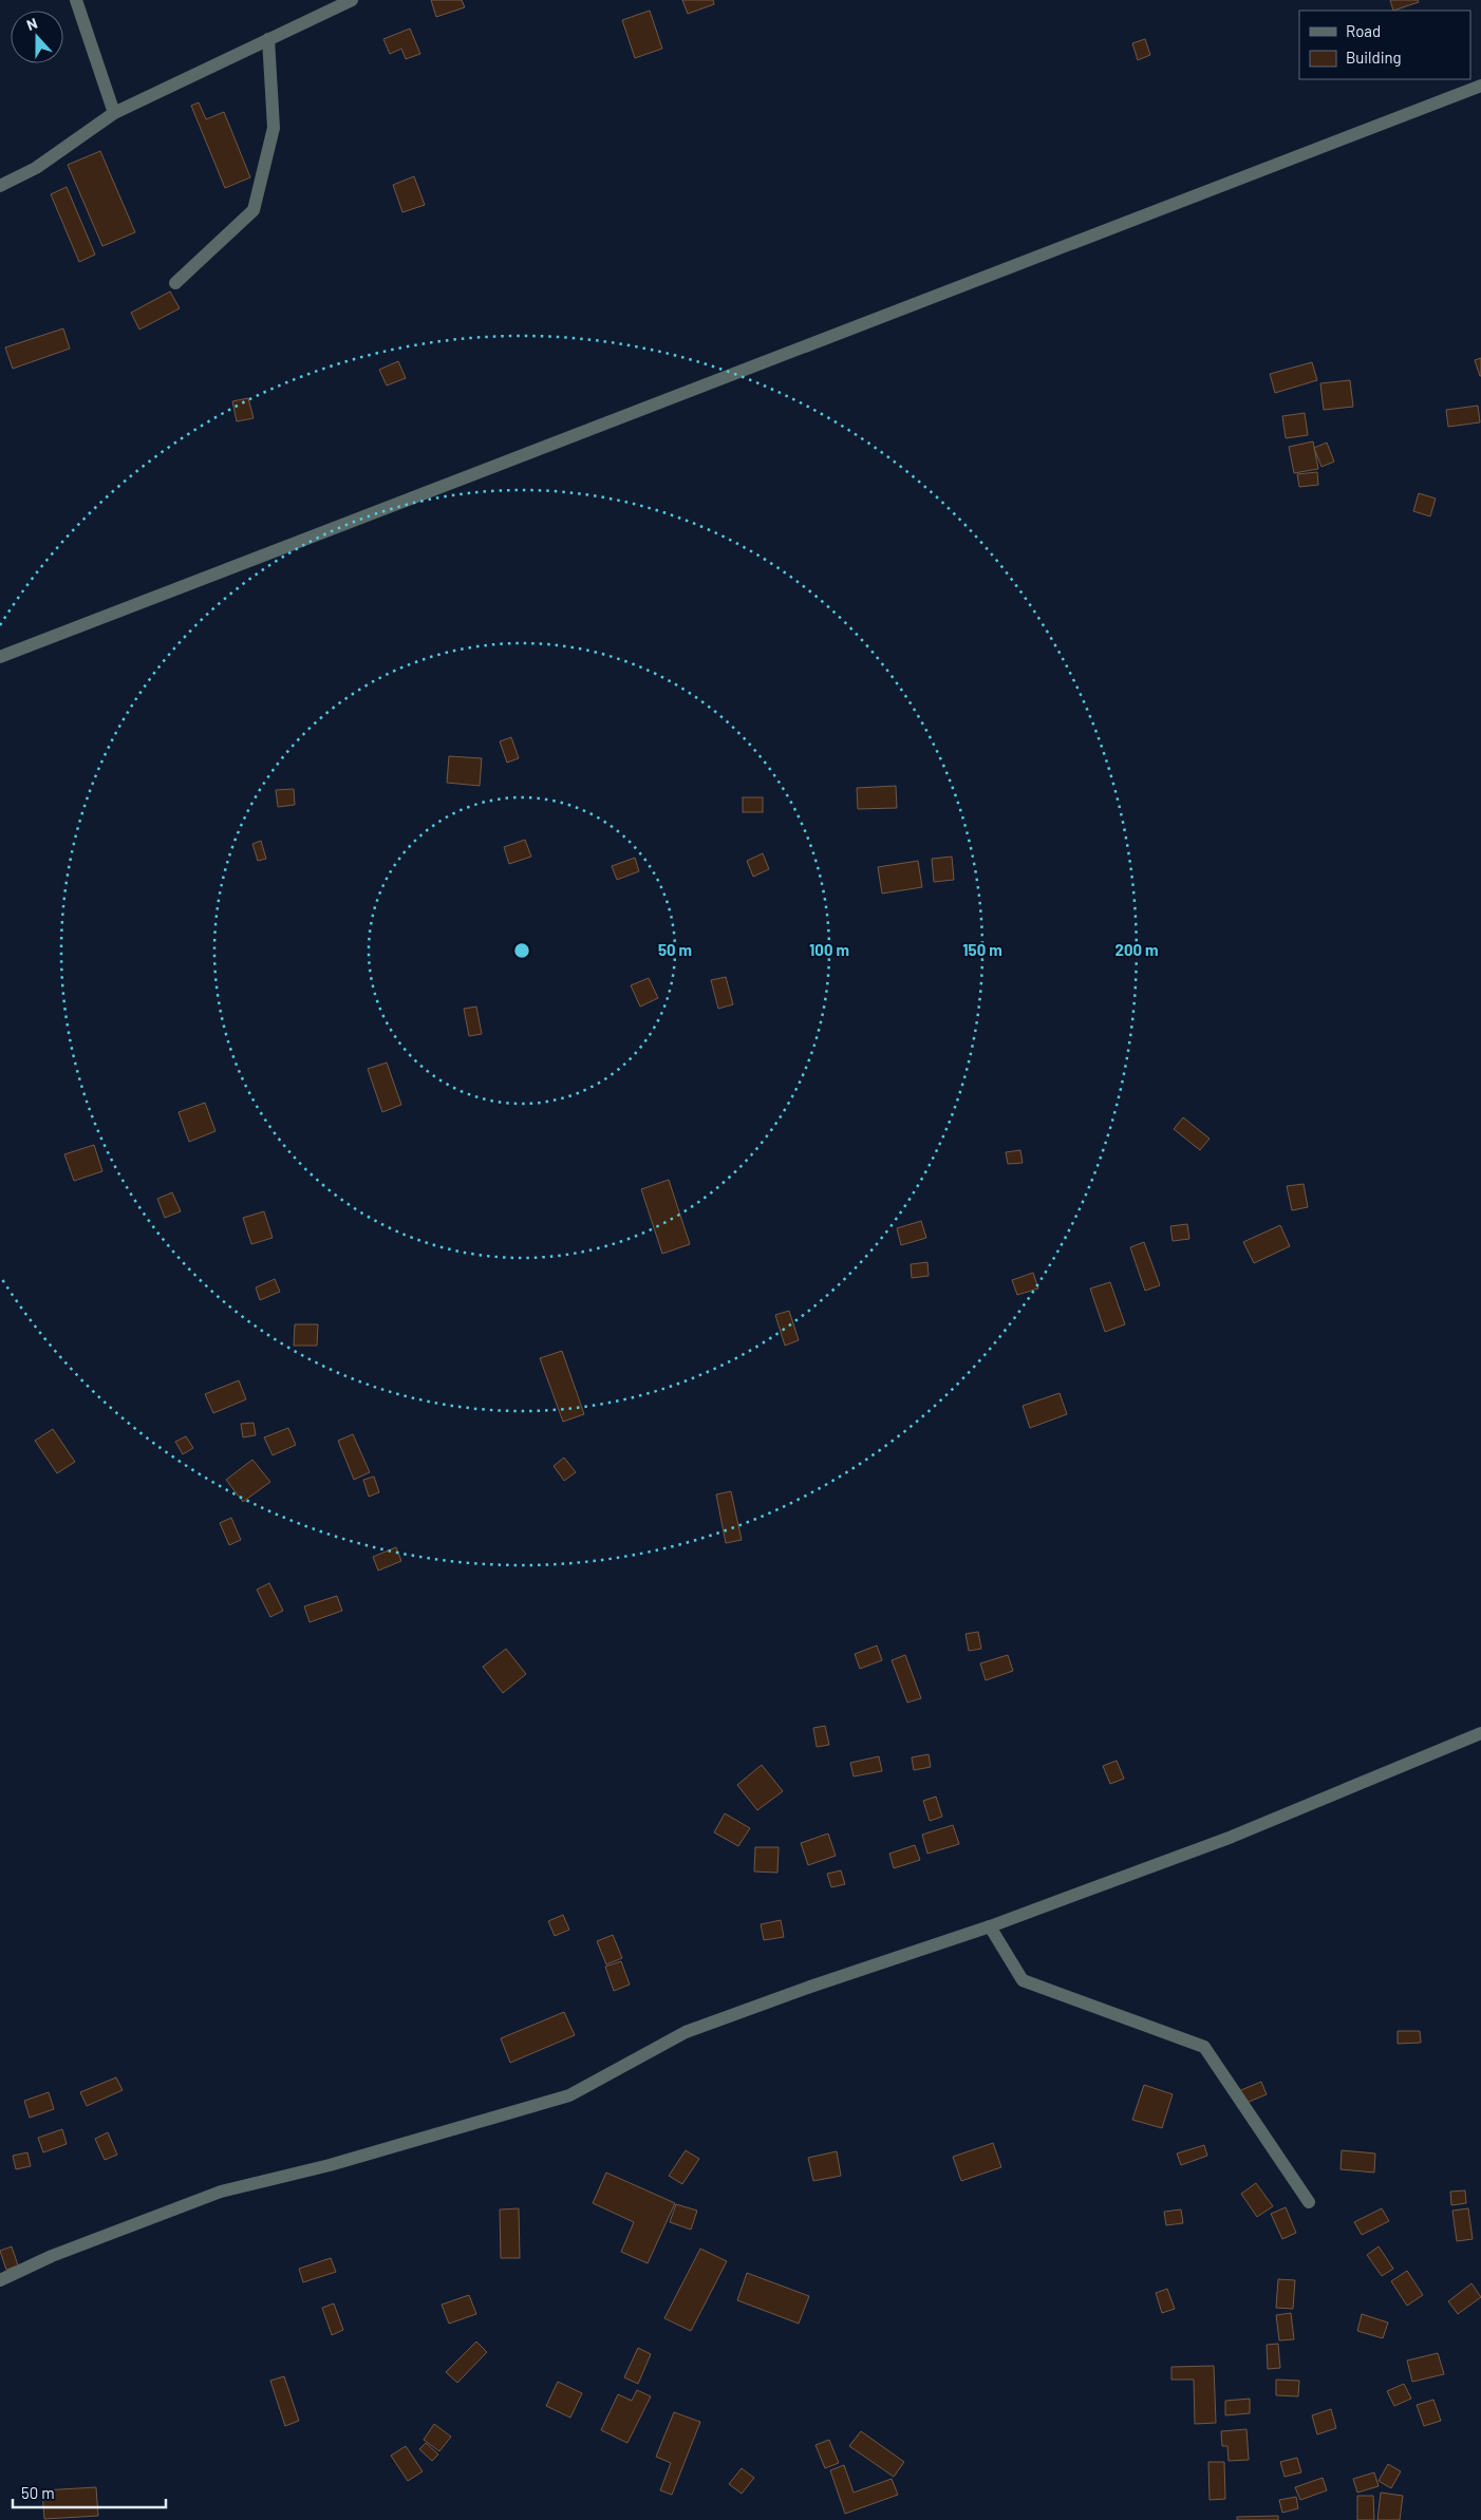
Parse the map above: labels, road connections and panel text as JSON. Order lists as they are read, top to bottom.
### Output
{
  "legend": ["Road", "Building"],
  "scale_bar": "50 m",
  "north": "top",
  "rings": [
    "50 m",
    "100 m",
    "150 m",
    "200 m"
  ]
}
